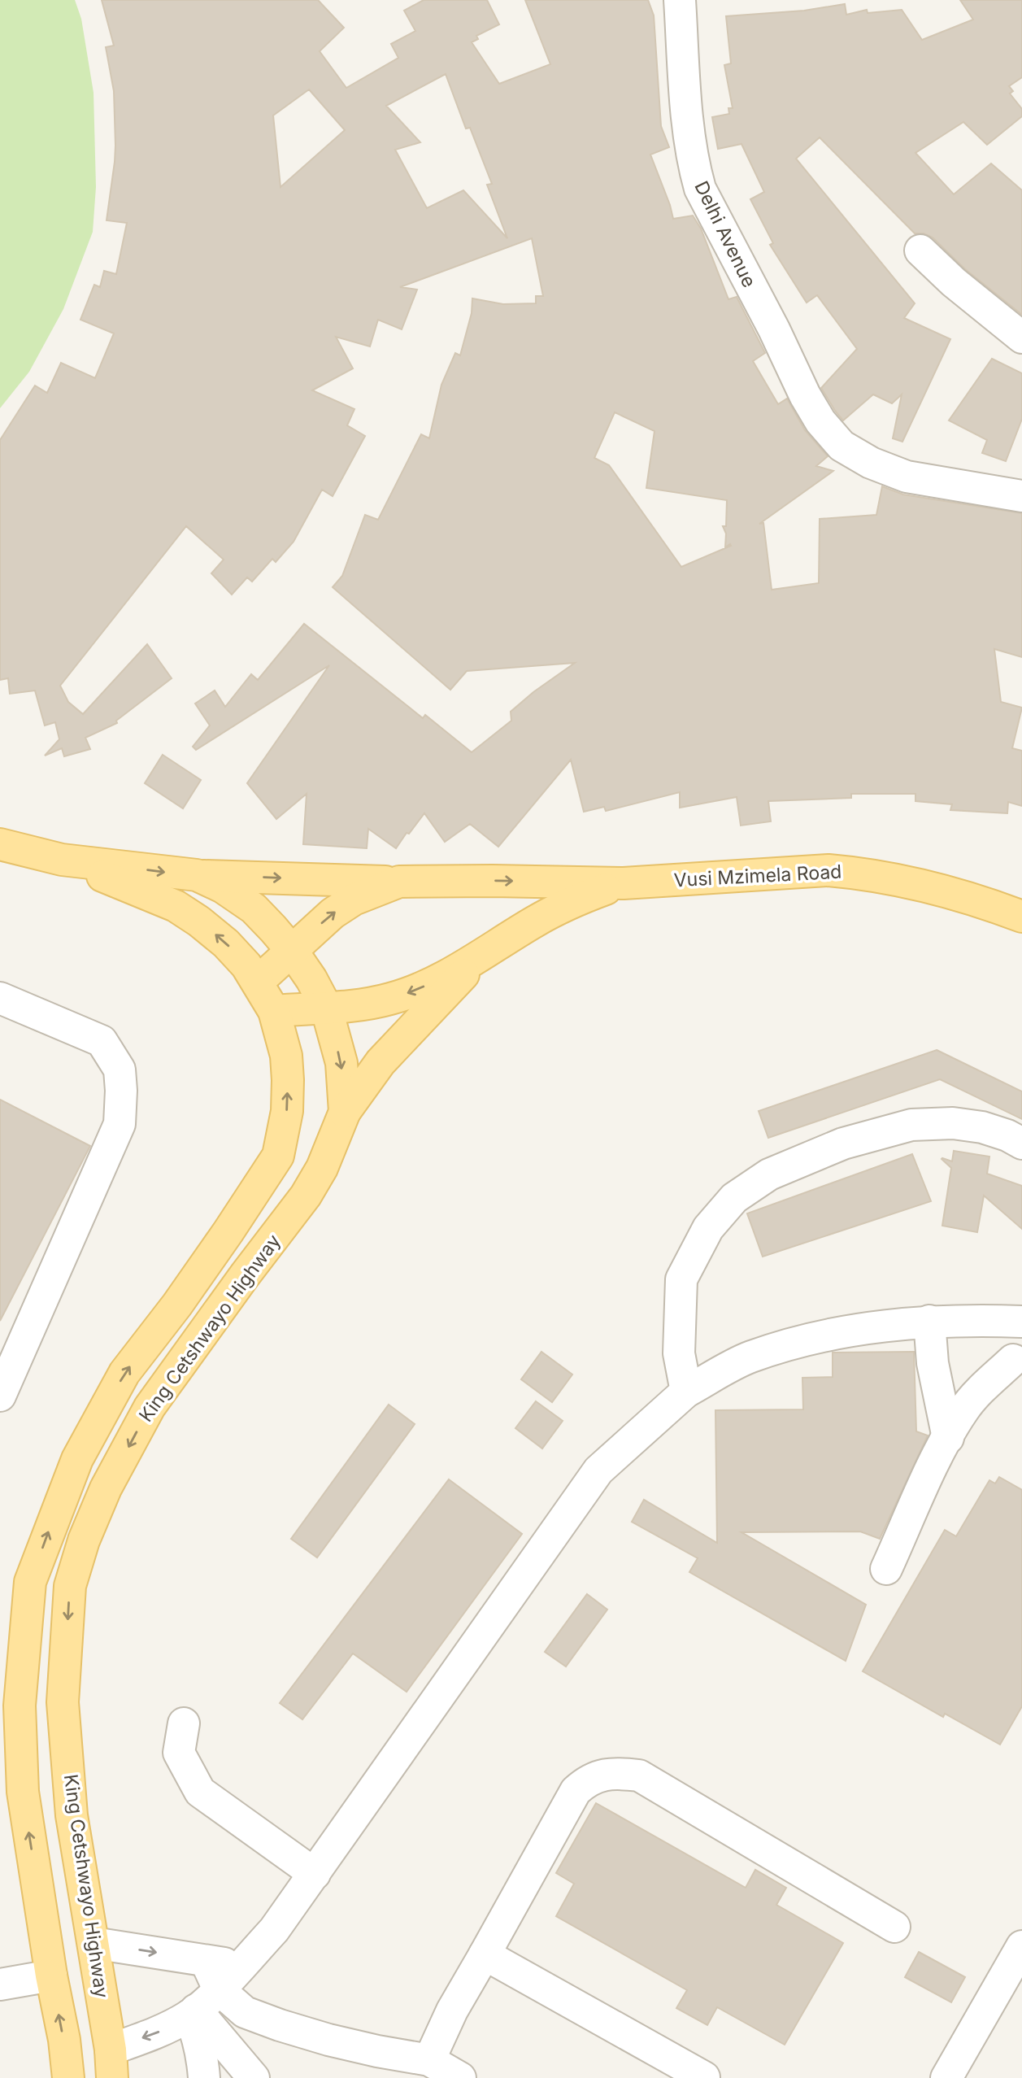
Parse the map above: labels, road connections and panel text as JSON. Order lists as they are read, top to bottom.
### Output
{
  "streets": {
    "main road": ["Vusi Mzimela Road", "King Cetshwayo Highway"],
    "street": ["Delhi Avenue"]
  },
  "crossings": [
    ["Vusi Mzimela Road", "King Cetshwayo Highway"]
  ]
}
